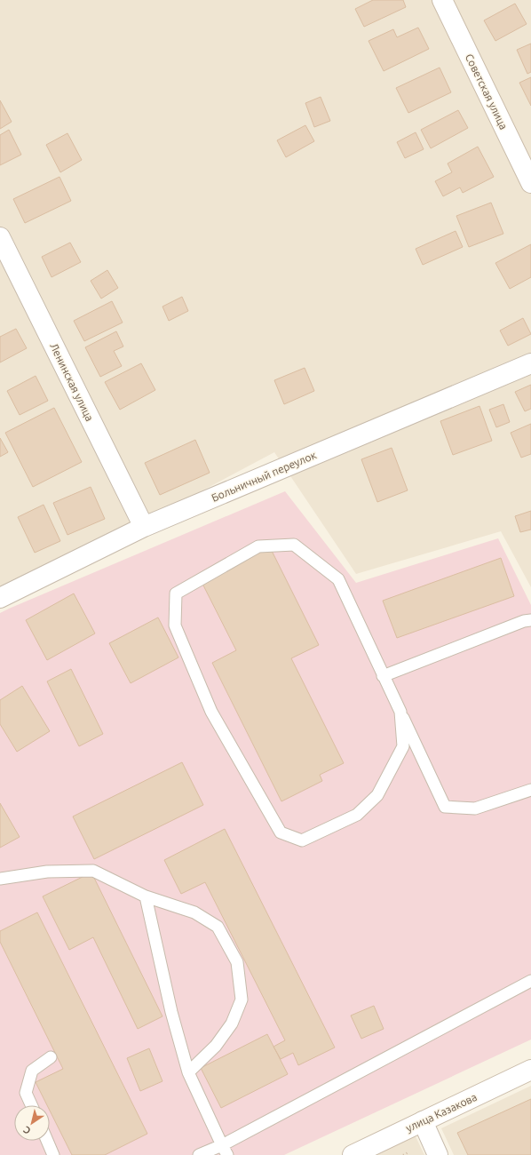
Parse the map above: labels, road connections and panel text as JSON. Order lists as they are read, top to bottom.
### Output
{
  "streets": {
    "street": [
      "Советская улица",
      "Ленинская улица",
      "Больничный переулок",
      "улица Казакова"
    ]
  },
  "crossings": [
    ["Ленинская улица", "Больничный переулок"]
  ],
  "north": "bottom left"
}
